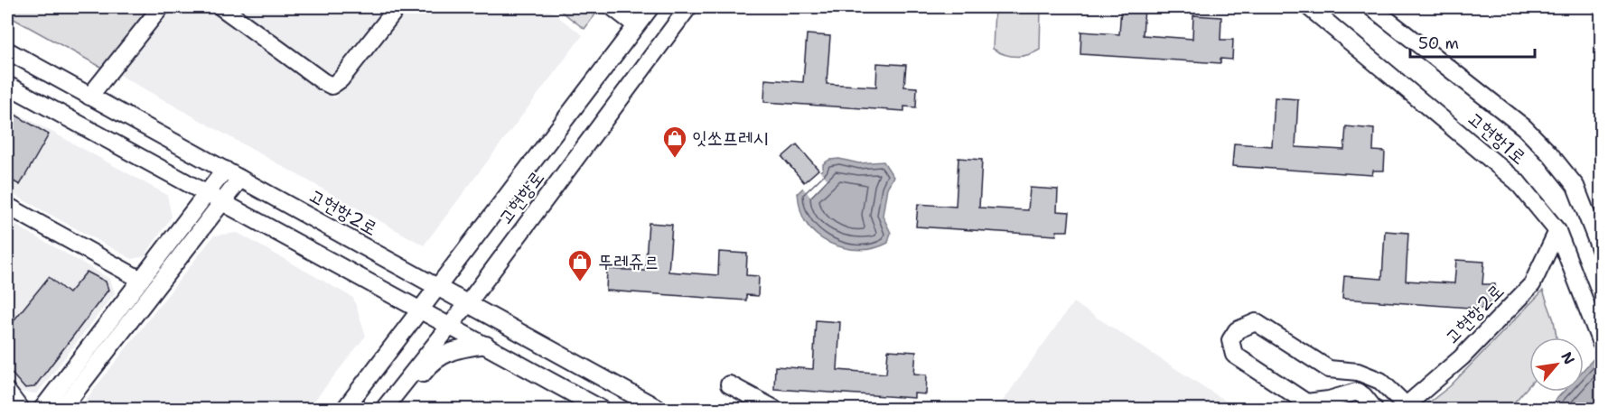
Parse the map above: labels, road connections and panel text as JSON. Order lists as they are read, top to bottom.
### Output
{
  "streets": {
    "street": ["고현항1로", "고현항로", "고현항2로"]
  },
  "crossings": [
    ["고현항1로", "고현항2로"],
    ["고현항로", "고현항2로"]
  ],
  "places": {
    "shop": ["잇쏘프레시", "뚜레쥬르"]
  },
  "scale_bar": "50 m",
  "north": "top right"
}
